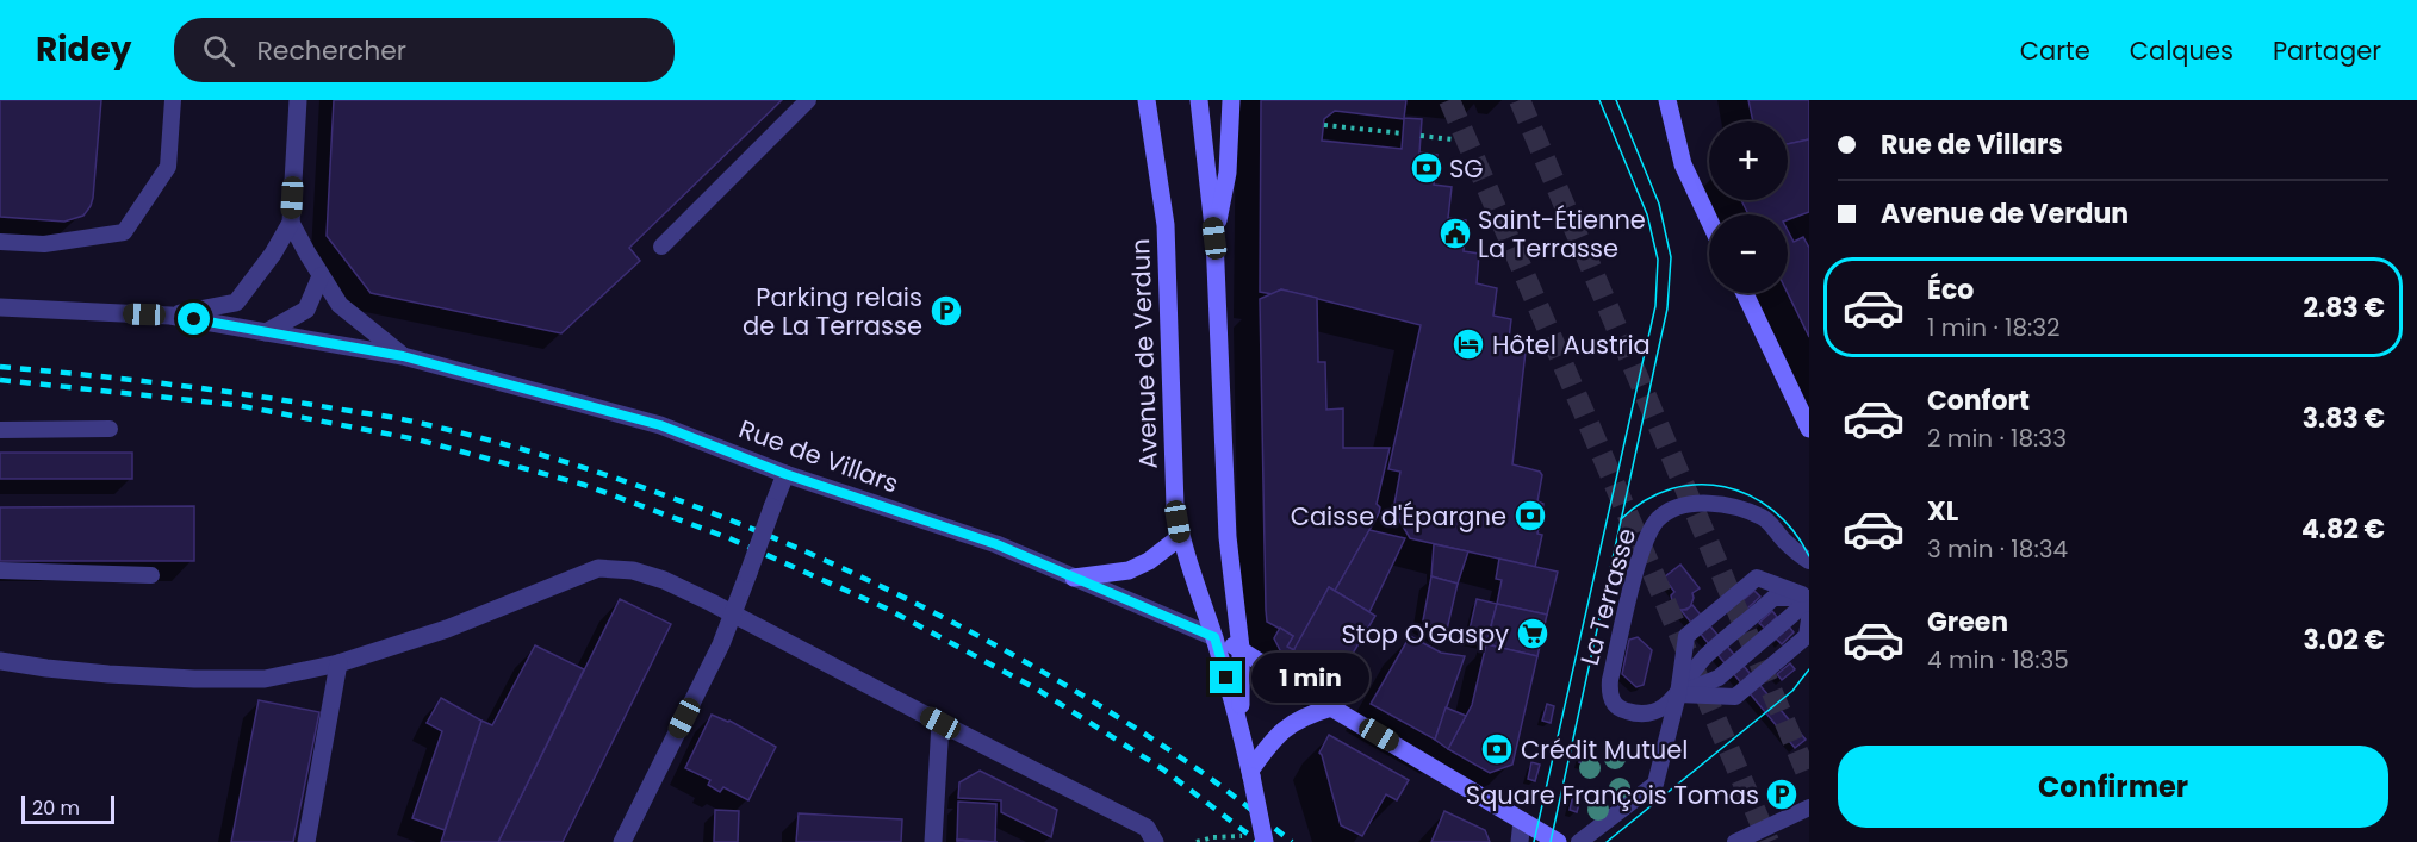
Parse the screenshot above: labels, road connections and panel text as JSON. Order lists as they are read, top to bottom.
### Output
{
  "streets": {
    "main road": ["Avenue de Verdun", "Rue de Villars"],
    "lane": ["La Terrasse"]
  },
  "crossings": [
    ["Avenue de Verdun", "Rue de Villars"]
  ],
  "places": {
    "bank": ["SG", "Caisse d'Épargne", "Crédit Mutuel"],
    "public building": ["Saint-Étienne La Terrasse"],
    "parking": ["Parking relais de La Terrasse", "Square François Tomas"],
    "hotel": ["Hôtel Austria"],
    "supermarket": ["Stop O'Gaspy"]
  },
  "scale_bar": "20 m",
  "page": {
    "header": "Ridey",
    "search": "Rechercher",
    "nav": ["Carte", "Calques", "Partager"],
    "banner": ["Rue de Villars", "Avenue de Verdun"],
    "map_buttons": ["+", "−"],
    "list": [
      {
        "name": "Éco",
        "note": "1 min · 18:32",
        "value": "2.83 €"
      },
      {
        "name": "Confort",
        "note": "2 min · 18:33",
        "value": "3.83 €"
      },
      {
        "name": "XL",
        "note": "3 min · 18:34",
        "value": "4.82 €"
      },
      {
        "name": "Green",
        "note": "4 min · 18:35",
        "value": "3.02 €"
      }
    ],
    "bubble": "1 min",
    "buttons": "Confirmer",
    "scale": "20 m"
  }
}
